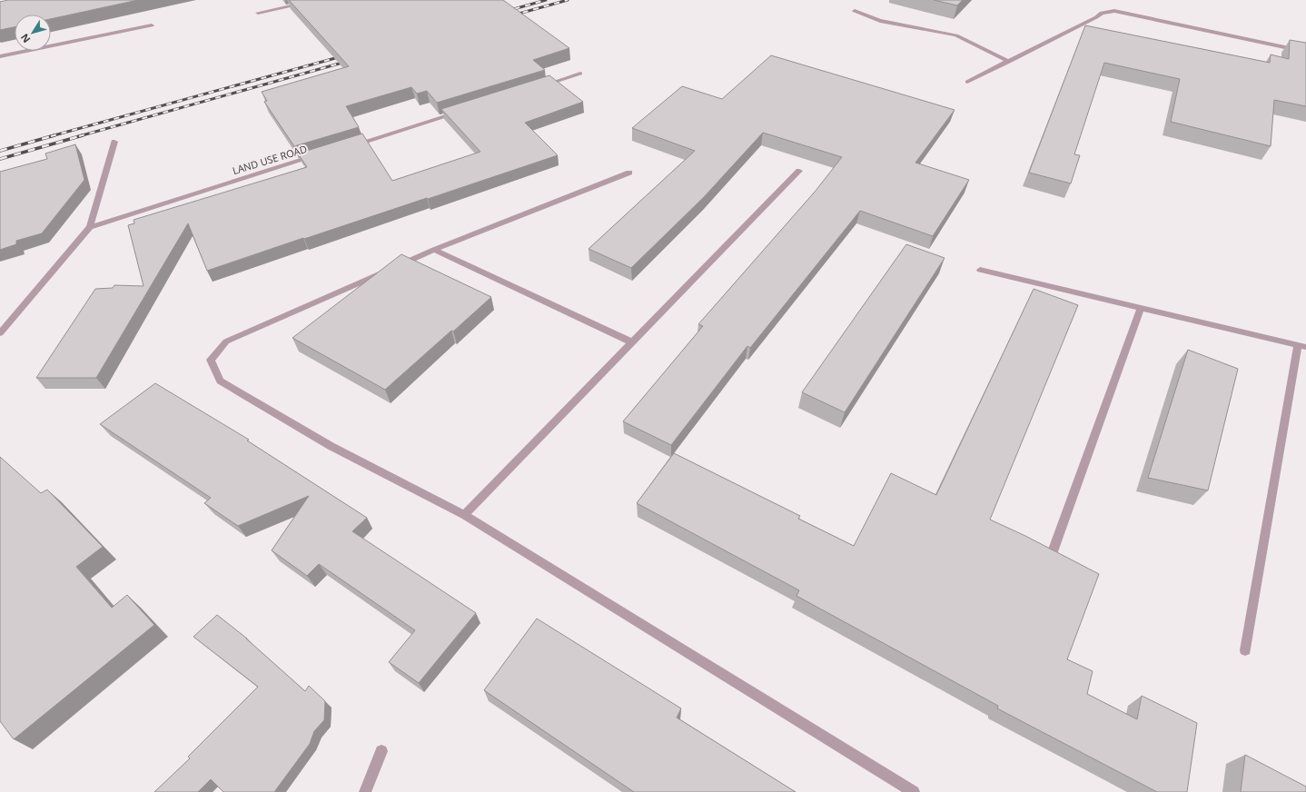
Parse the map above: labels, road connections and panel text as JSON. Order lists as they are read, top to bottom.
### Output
{
  "streets": {
    "street": ["LAND USE ROAD"]
  },
  "north": "bottom left"
}
